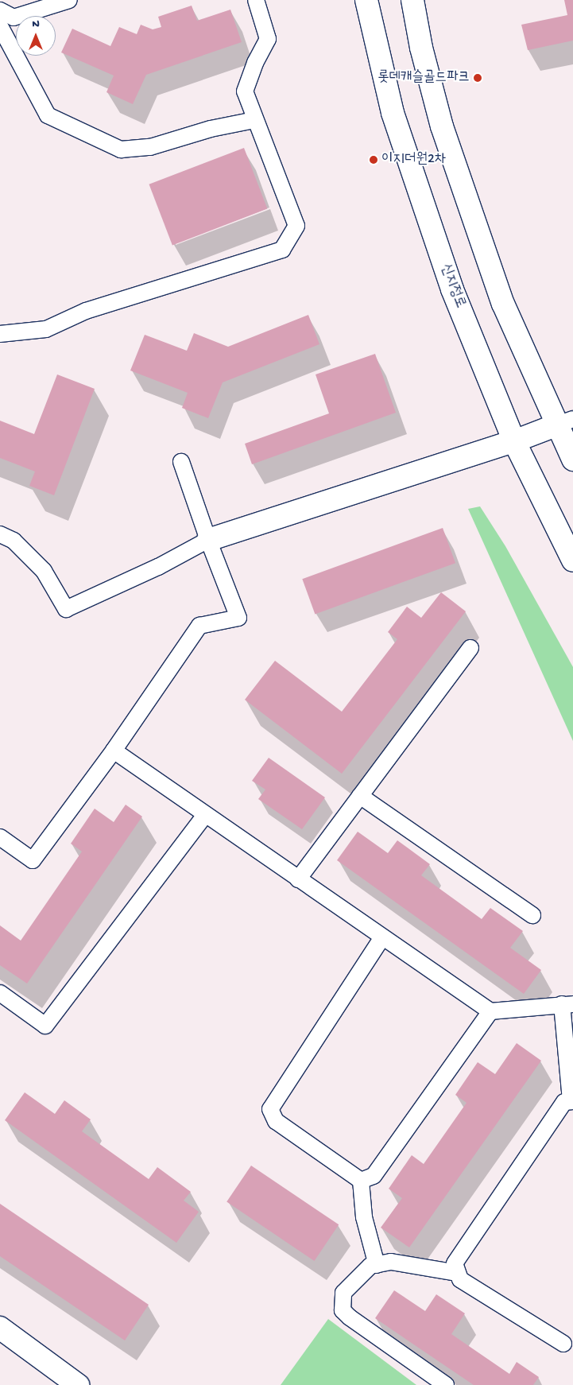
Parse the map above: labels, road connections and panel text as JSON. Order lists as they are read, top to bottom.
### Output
{
  "streets": {
    "street": ["신지정로"]
  },
  "places": ["롯데캐슬골드파크", "이지더원2차"],
  "north": "top"
}
